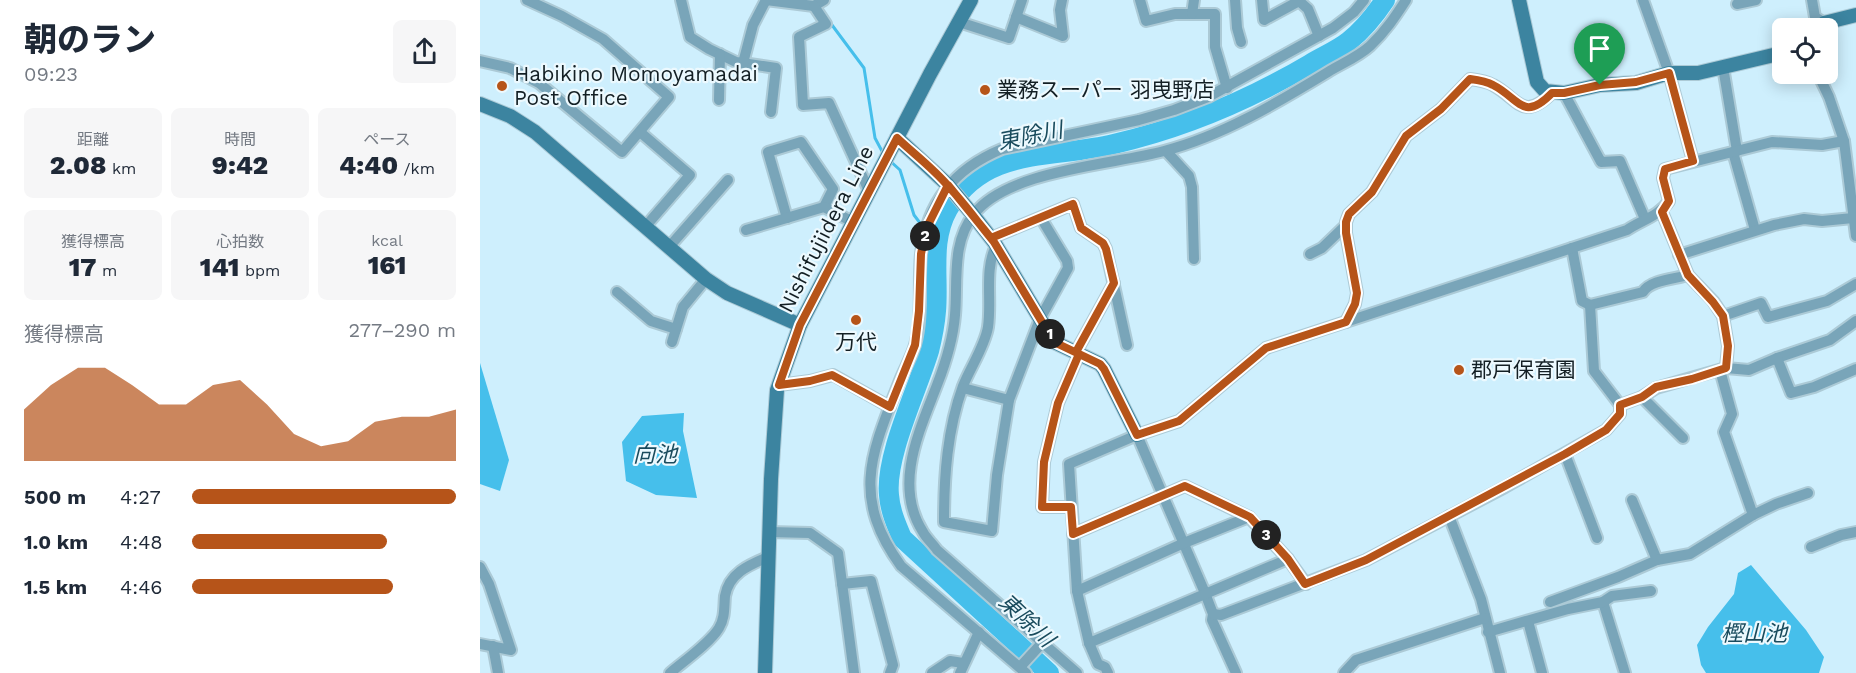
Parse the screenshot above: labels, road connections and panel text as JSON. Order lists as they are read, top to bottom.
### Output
{
  "streets": {
    "main road": ["Nishifujiidera Line"]
  },
  "water": ["東除川", "向池", "樫山池"],
  "places": [
    "Habikino Momoyamadai Post Office",
    "業務スーパー 羽曳野店",
    "万代",
    "郡戸保育園"
  ],
  "page": {
    "heading": ["朝のラン", "09:23"],
    "stats": [
      ["距離", "2.08 km"],
      ["時間", "9:42"],
      ["ペース", "4:40 /km"],
      ["獲得標高", "17 m"],
      ["心拍数", "141 bpm"],
      ["kcal", "161"]
    ],
    "pins": ["2", "1", "3"],
    "chart": ["獲得標高", "277–290 m"],
    "list": [
      {
        "name": "500 m",
        "note": "4:27"
      },
      {
        "name": "1.0 km",
        "note": "4:48"
      },
      {
        "name": "1.5 km",
        "note": "4:46"
      }
    ]
  }
}
